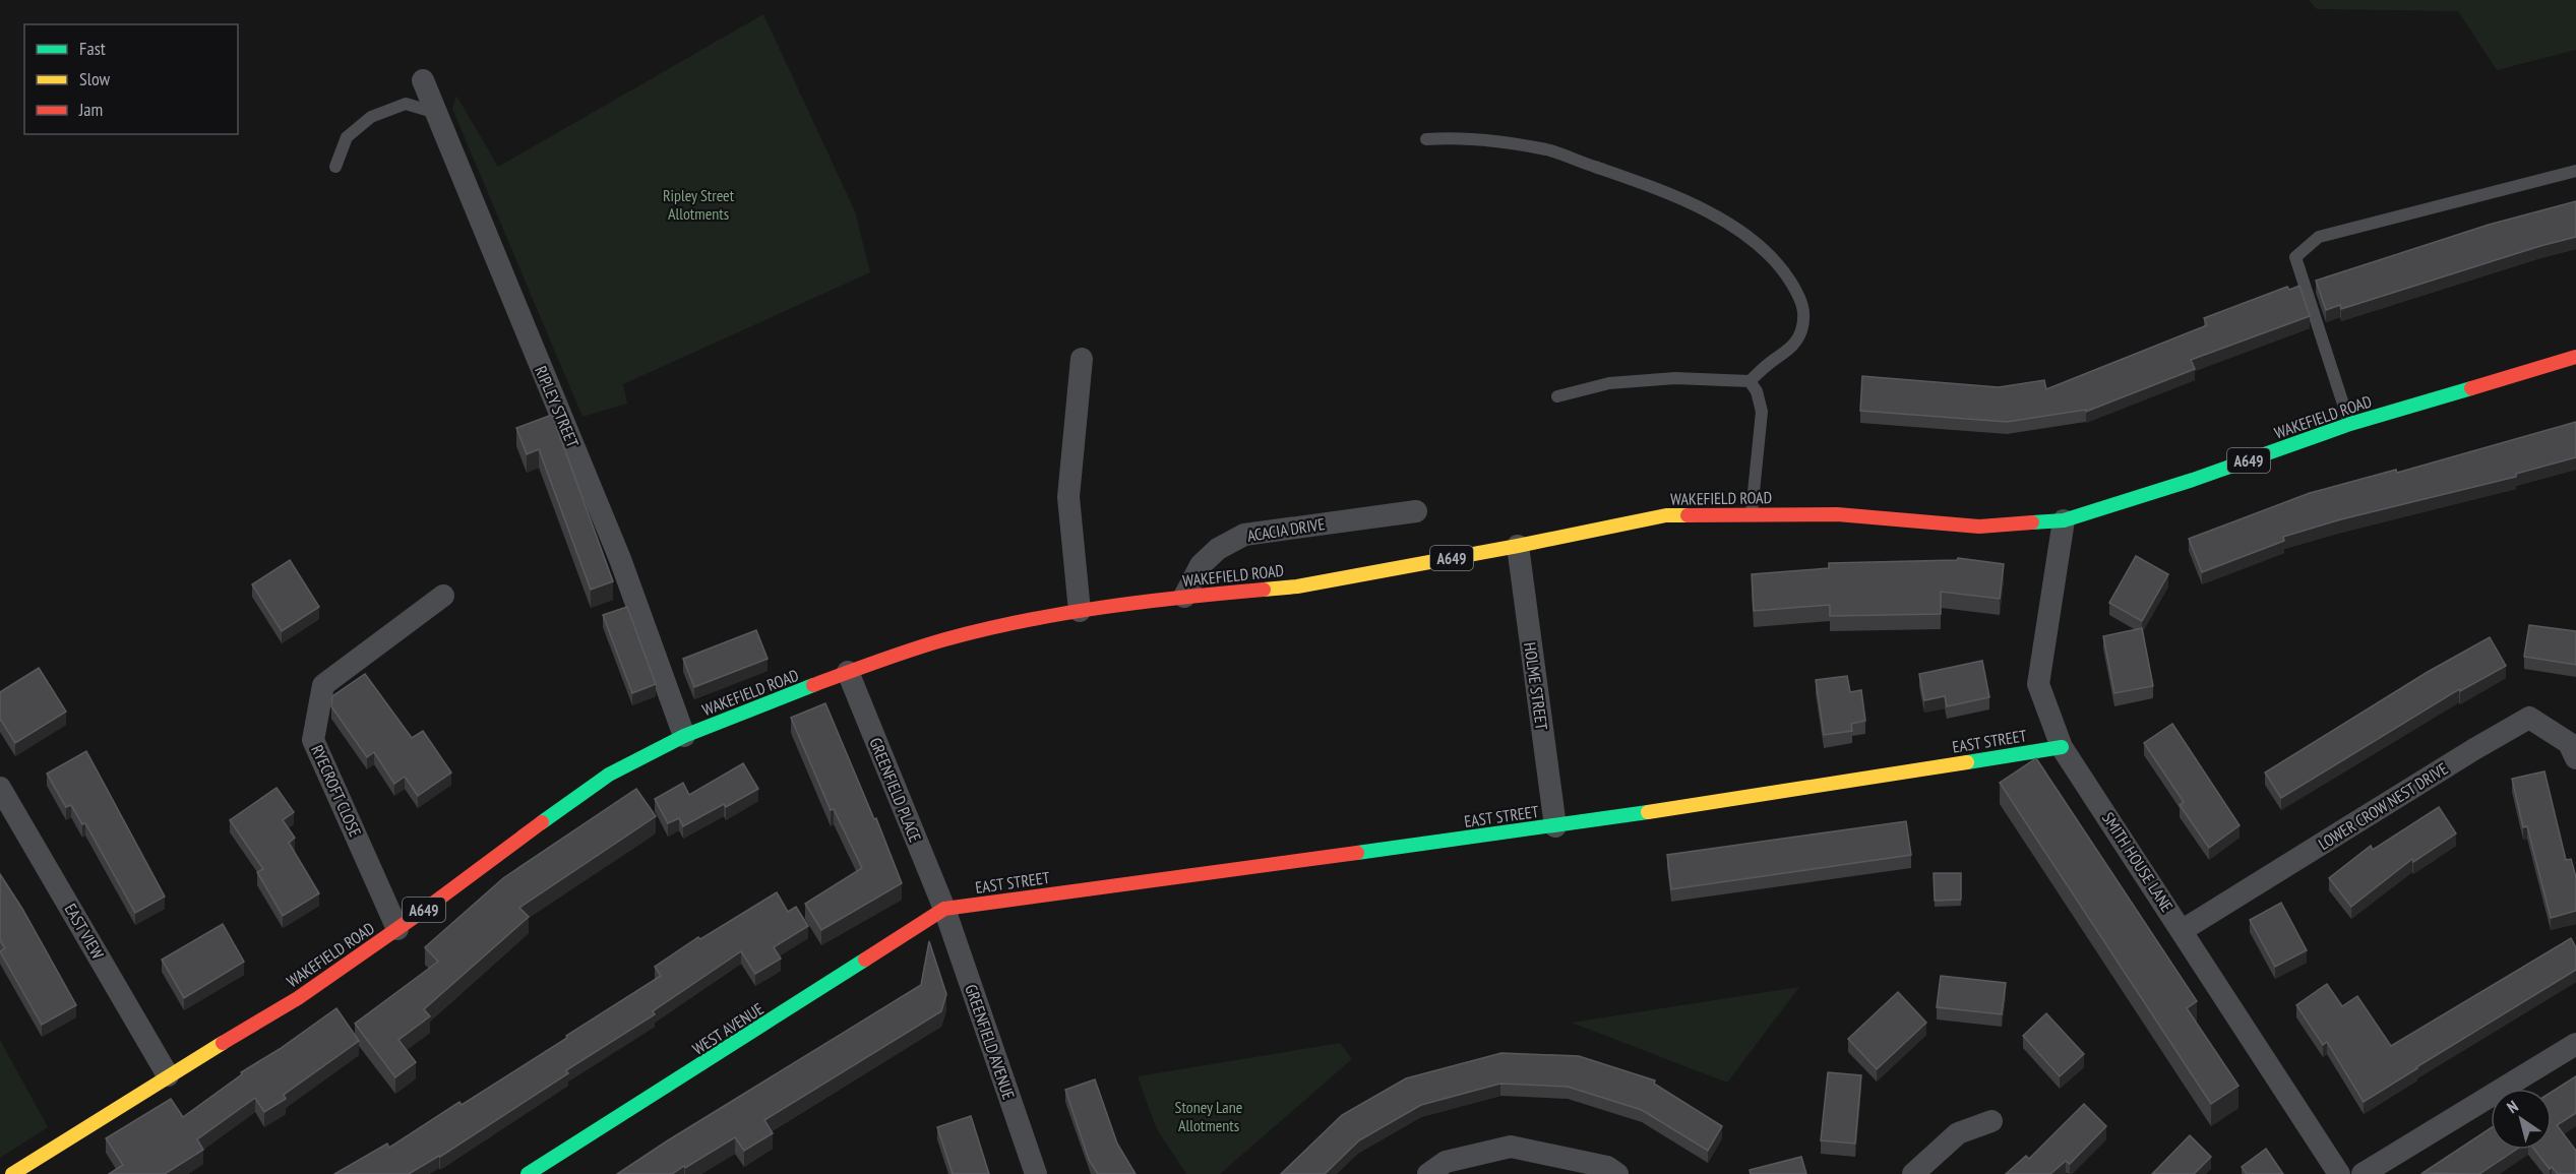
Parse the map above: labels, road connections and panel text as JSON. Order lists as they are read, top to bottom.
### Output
{
  "streets": {
    "main road": [
      "WAKEFIELD ROAD",
      "A649",
      "EAST STREET",
      "WEST AVENUE"
    ],
    "street": [
      "RIPLEY STREET",
      "ACACIA DRIVE",
      "HOLME STREET",
      "GREENFIELD PLACE",
      "RYECROFT CLOSE",
      "LOWER CROW NEST DRIVE",
      "SMITH HOUSE LANE",
      "EAST VIEW",
      "GREENFIELD AVENUE"
    ]
  },
  "crossings": [
    ["RIPLEY STREET", "WAKEFIELD ROAD"],
    ["WAKEFIELD ROAD", "ACACIA DRIVE"],
    ["WAKEFIELD ROAD", "HOLME STREET"],
    ["WAKEFIELD ROAD", "GREENFIELD PLACE"],
    ["WAKEFIELD ROAD", "RYECROFT CLOSE"],
    ["WAKEFIELD ROAD", "SMITH HOUSE LANE"],
    ["WAKEFIELD ROAD", "EAST VIEW"],
    ["HOLME STREET", "EAST STREET"],
    ["EAST STREET", "GREENFIELD PLACE"],
    ["EAST STREET", "SMITH HOUSE LANE"],
    ["EAST STREET", "WEST AVENUE"],
    ["EAST STREET", "GREENFIELD AVENUE"],
    ["GREENFIELD PLACE", "WEST AVENUE"],
    ["GREENFIELD PLACE", "GREENFIELD AVENUE"],
    ["LOWER CROW NEST DRIVE", "SMITH HOUSE LANE"],
    ["WEST AVENUE", "GREENFIELD AVENUE"]
  ],
  "parks": ["Ripley Street Allotments", "Stoney Lane Allotments"],
  "legend": ["Fast", "Slow", "Jam"],
  "north": "top left"
}
